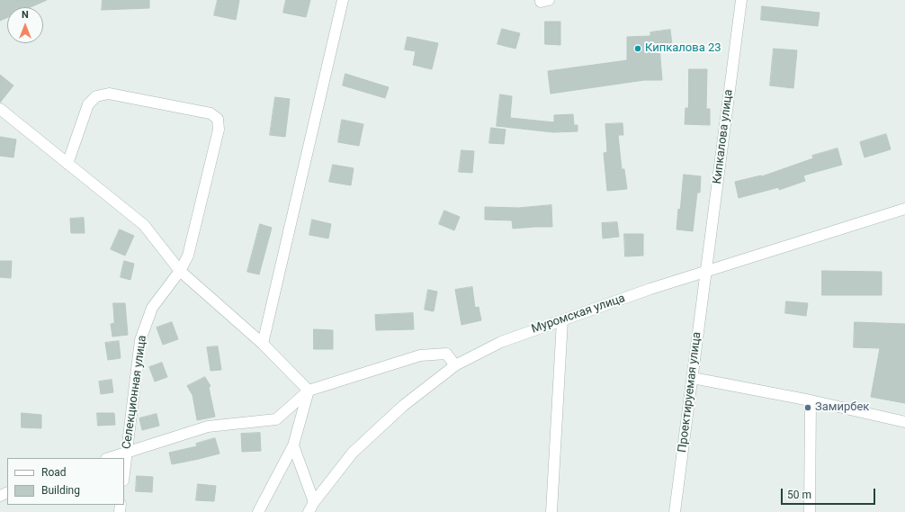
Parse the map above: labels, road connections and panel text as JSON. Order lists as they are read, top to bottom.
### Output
{
  "streets": {
    "street": [
      "Кипкалова улица",
      "Муромская улица",
      "Селекционная улица",
      "Проектируемая улица"
    ]
  },
  "crossings": [
    ["Кипкалова улица", "Муромская улица"],
    ["Кипкалова улица", "Проектируемая улица"],
    ["Муромская улица", "Проектируемая улица"]
  ],
  "places": ["Кипкалова 23", "Замирбек"],
  "legend": ["Road", "Building"],
  "scale_bar": "50 m",
  "north": "top"
}
